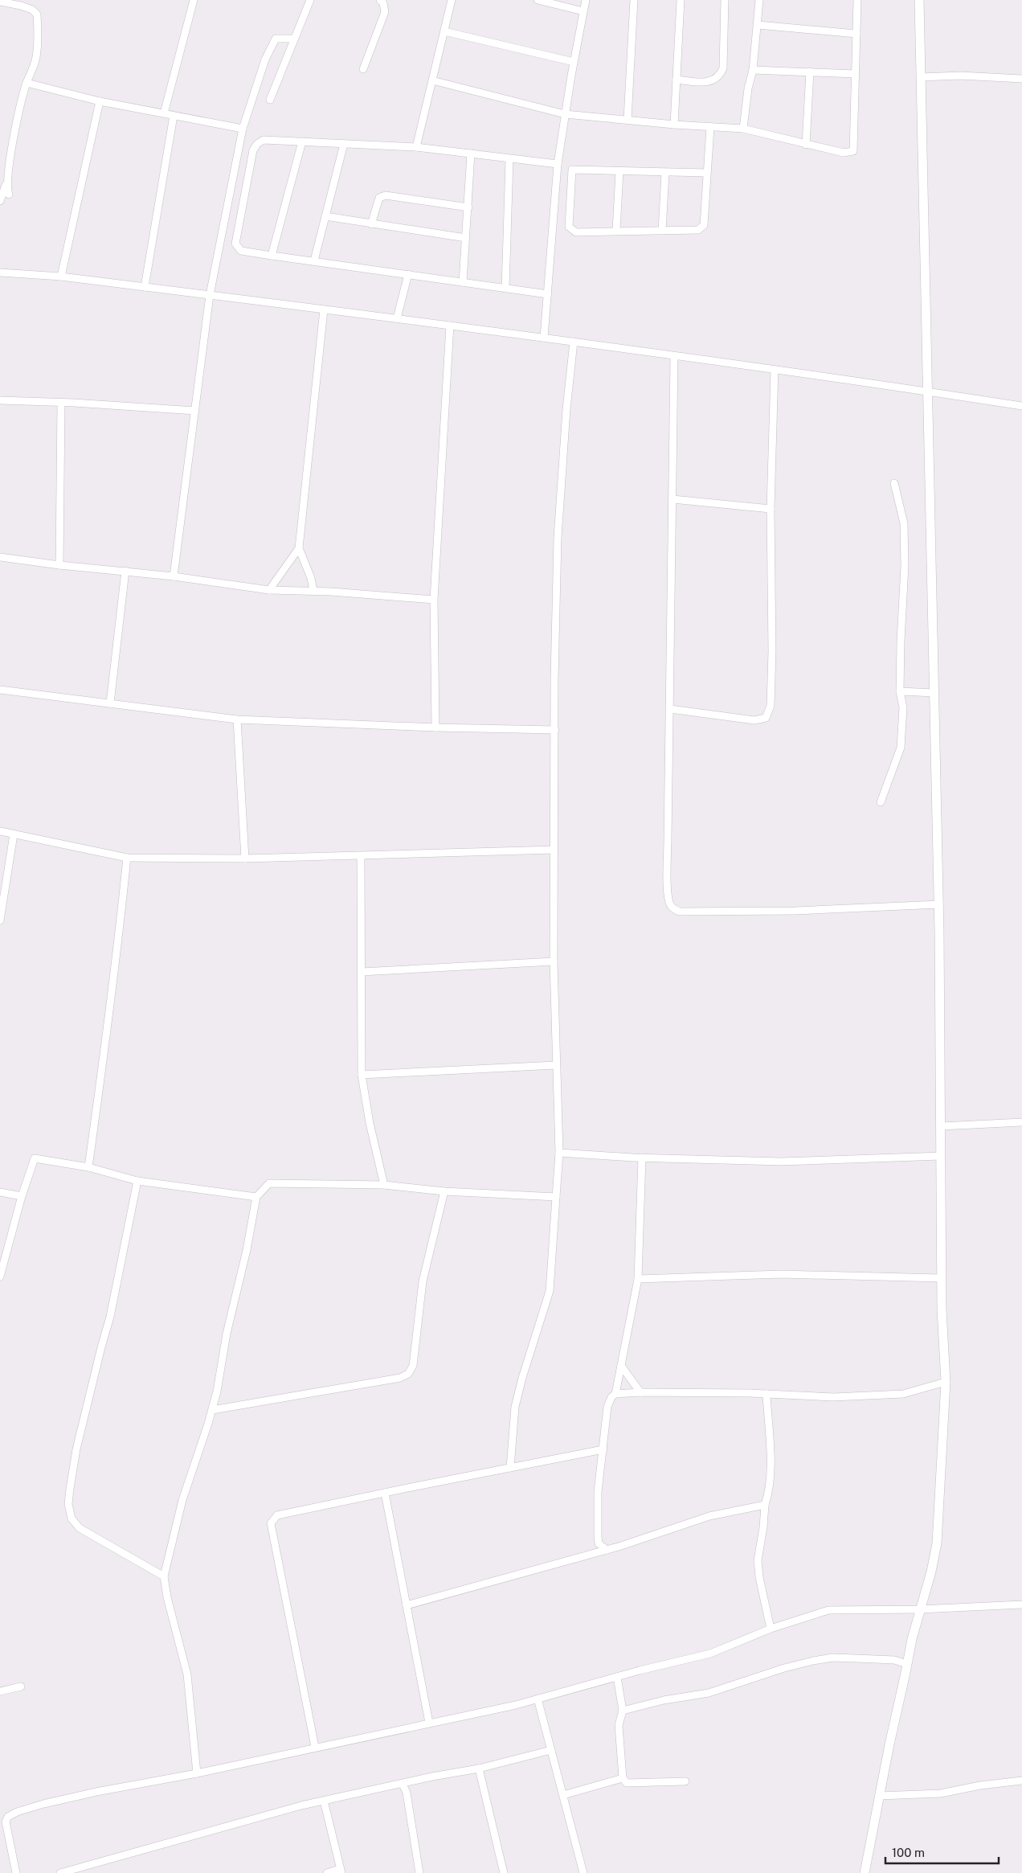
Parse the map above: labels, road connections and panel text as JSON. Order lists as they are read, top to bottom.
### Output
{
  "scale_bar": "100 m"
}
